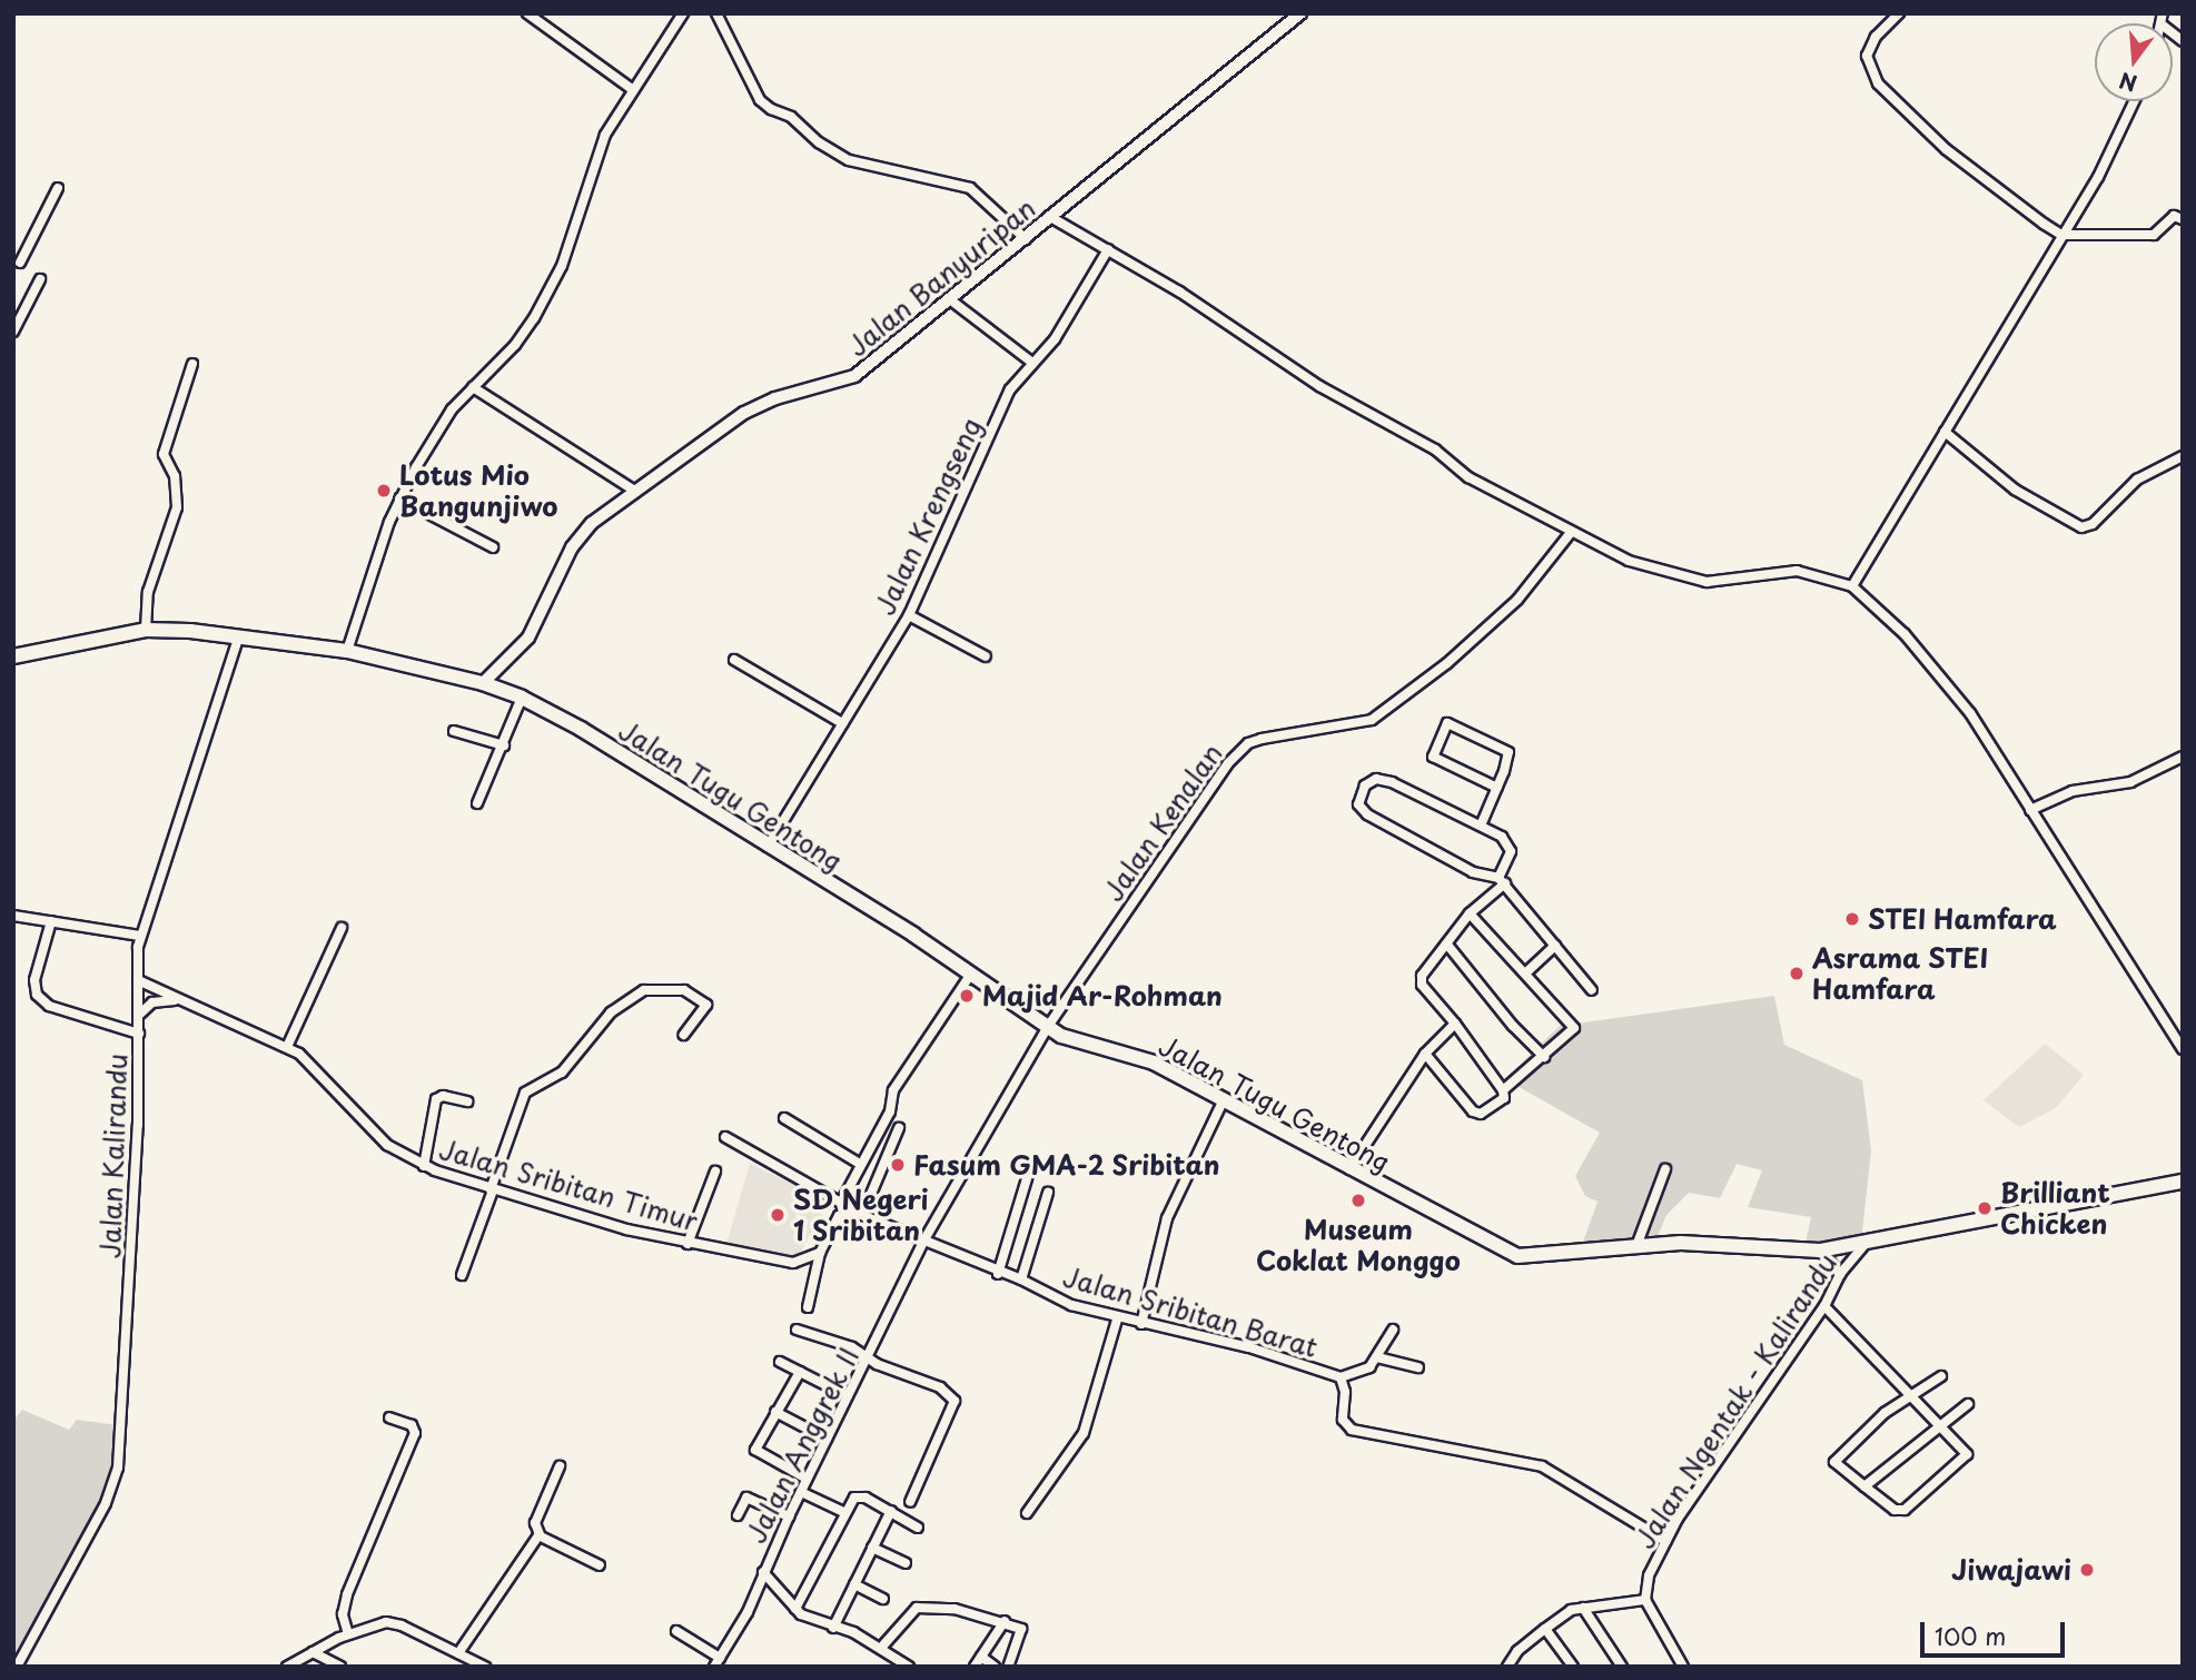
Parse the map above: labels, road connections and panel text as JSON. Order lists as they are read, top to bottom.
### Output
{
  "streets": {
    "main road": ["Jalan Tugu Gentong"],
    "street": [
      "Jalan Banyuripan",
      "Jalan Krengseng",
      "Jalan Kenalan",
      "Jalan Kalirandu",
      "Jalan Sribitan Timur",
      "Jalan Sribitan Barat",
      "Jalan Ngentak - Kalirandu",
      "Jalan Anggrek II"
    ]
  },
  "crossings": [
    ["Jalan Banyuripan", "Jalan Tugu Gentong"],
    ["Jalan Krengseng", "Jalan Tugu Gentong"],
    ["Jalan Tugu Gentong", "Jalan Kenalan"],
    ["Jalan Tugu Gentong", "Jalan Kalirandu"],
    ["Jalan Tugu Gentong", "Jalan Ngentak - Kalirandu"],
    ["Jalan Kenalan", "Jalan Sribitan Barat"],
    ["Jalan Kenalan", "Jalan Anggrek II"],
    ["Jalan Kalirandu", "Jalan Sribitan Timur"],
    ["Jalan Sribitan Barat", "Jalan Ngentak - Kalirandu"],
    ["Jalan Sribitan Barat", "Jalan Anggrek II"]
  ],
  "places": [
    "Lotus Mio Bangunjiwo",
    "STEI Hamfara",
    "Asrama STEI Hamfara",
    "Majid Ar-Rohman",
    "Fasum GMA-2 Sribitan",
    "Museum Coklat Monggo",
    "Brilliant Chicken",
    "SD Negeri 1 Sribitan",
    "Jiwajawi"
  ],
  "scale_bar": "100 m",
  "north": "bottom"
}
